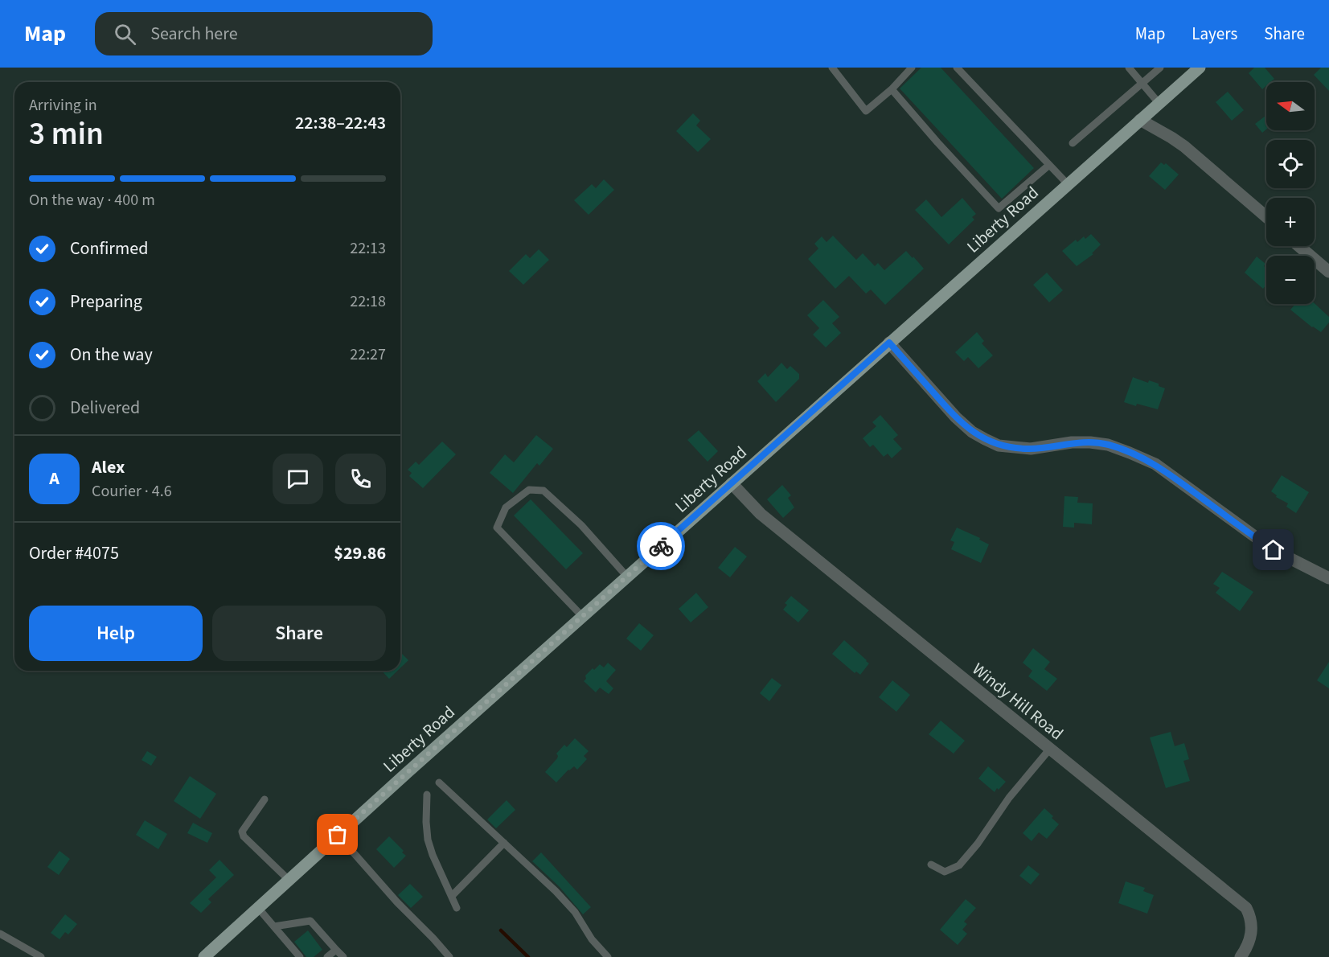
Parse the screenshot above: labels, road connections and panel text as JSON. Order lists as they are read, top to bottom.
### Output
{
  "streets": {
    "main road": ["Liberty Road"],
    "street": ["Windy Hill Road"]
  },
  "crossings": [
    ["Liberty Road", "Windy Hill Road"]
  ],
  "north": "left",
  "page": {
    "header": "Map",
    "search": "Search here",
    "nav": ["Map", "Layers", "Share"],
    "map_buttons": ["+", "−"],
    "heading": ["3 min", "Arriving in", "22:38–22:43"],
    "panel": [
      "Alex",
      "Courier · 4.6",
      "Order #4075",
      "$29.86"
    ],
    "bar": "On the way · 400 m",
    "list": [
      ["Confirmed", "22:13"],
      ["Preparing", "22:18"],
      ["On the way", "22:27"],
      "Delivered"
    ],
    "round": "A",
    "buttons": ["Help", "Share"]
  }
}
